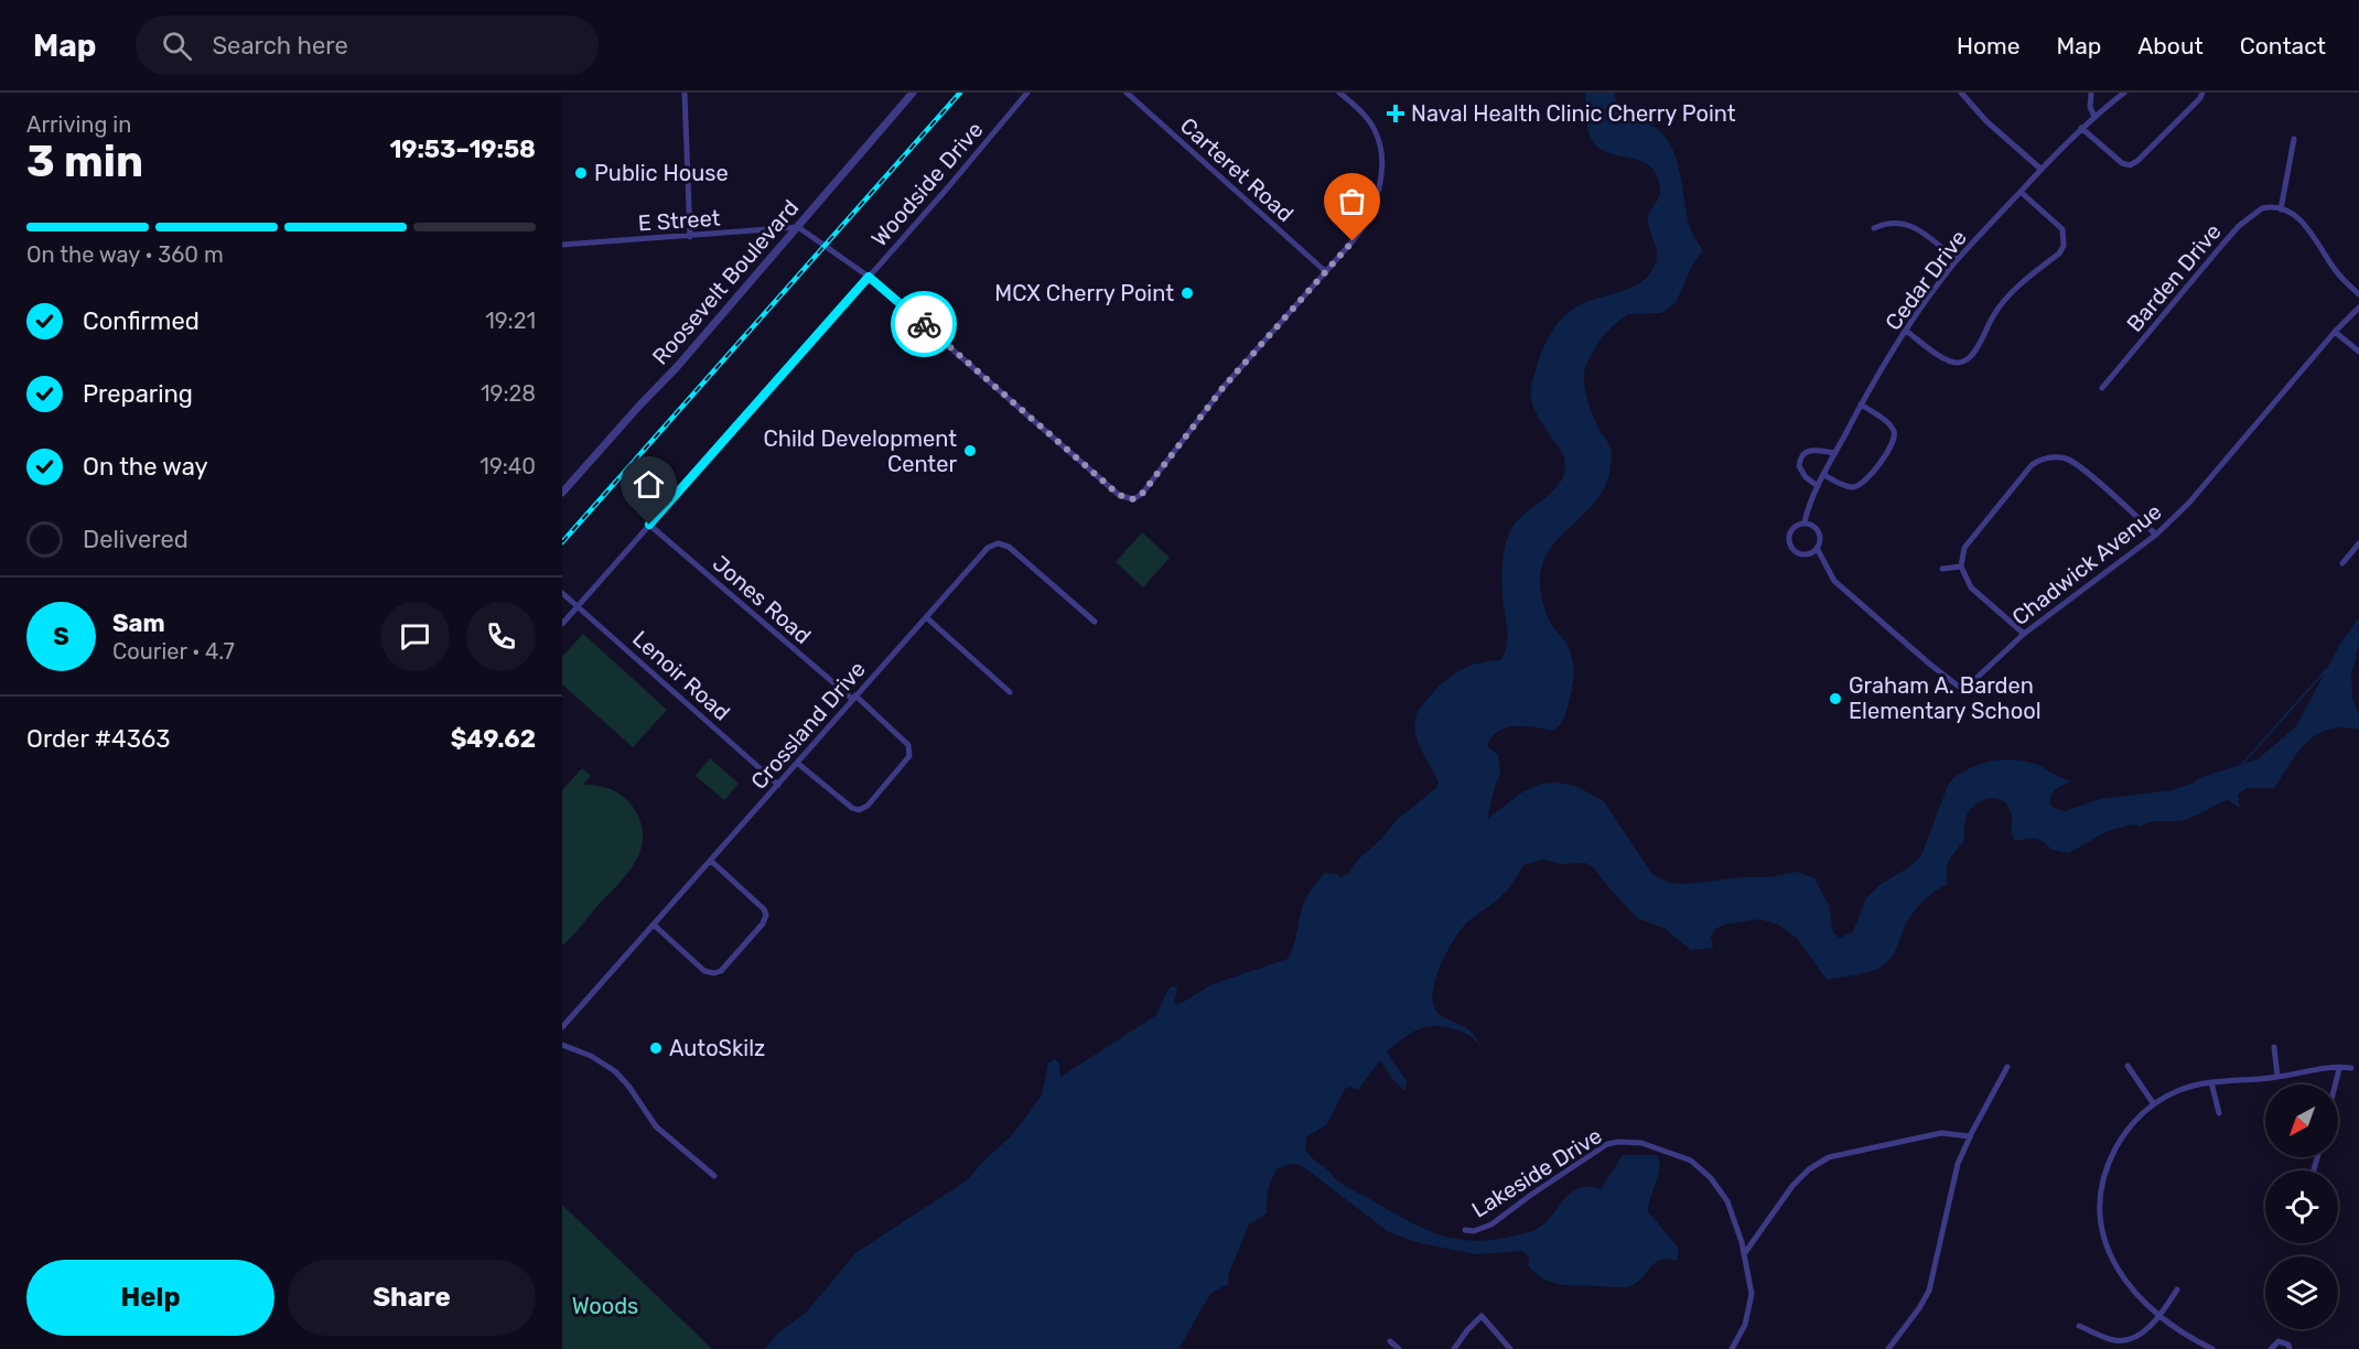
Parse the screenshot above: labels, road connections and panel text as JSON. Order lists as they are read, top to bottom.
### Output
{
  "streets": {
    "street": [
      "Carteret Road",
      "Woodside Drive",
      "E Street",
      "Barden Drive",
      "Cedar Drive",
      "Roosevelt Boulevard",
      "Chadwick Avenue",
      "Jones Road",
      "Lenoir Road",
      "Crossland Drive",
      "Lakeside Drive"
    ]
  },
  "crossings": [
    ["Woodside Drive", "Jones Road"],
    ["Woodside Drive", "Lenoir Road"],
    ["E Street", "Roosevelt Boulevard"],
    ["Cedar Drive", "Chadwick Avenue"],
    ["Jones Road", "Crossland Drive"],
    ["Lenoir Road", "Crossland Drive"]
  ],
  "parks": ["Woods"],
  "places": {
    "health": ["Naval Health Clinic Cherry Point"],
    "other": [
      "Public House",
      "MCX Cherry Point",
      "Child Development Center",
      "Graham A. Barden Elementary School",
      "AutoSkilz"
    ]
  },
  "north": "bottom left",
  "page": {
    "header": "Map",
    "search": "Search here",
    "nav": [
      "Home",
      "Map",
      "About",
      "Contact"
    ],
    "heading": ["3 min", "Arriving in", "19:53–19:58"],
    "panel": [
      "Sam",
      "Courier · 4.7",
      "Order #4363",
      "$49.62"
    ],
    "bar": "On the way · 360 m",
    "list": [
      ["Confirmed", "19:21"],
      ["Preparing", "19:28"],
      ["On the way", "19:40"],
      "Delivered"
    ],
    "round": "S",
    "buttons": ["Help", "Share"]
  }
}
